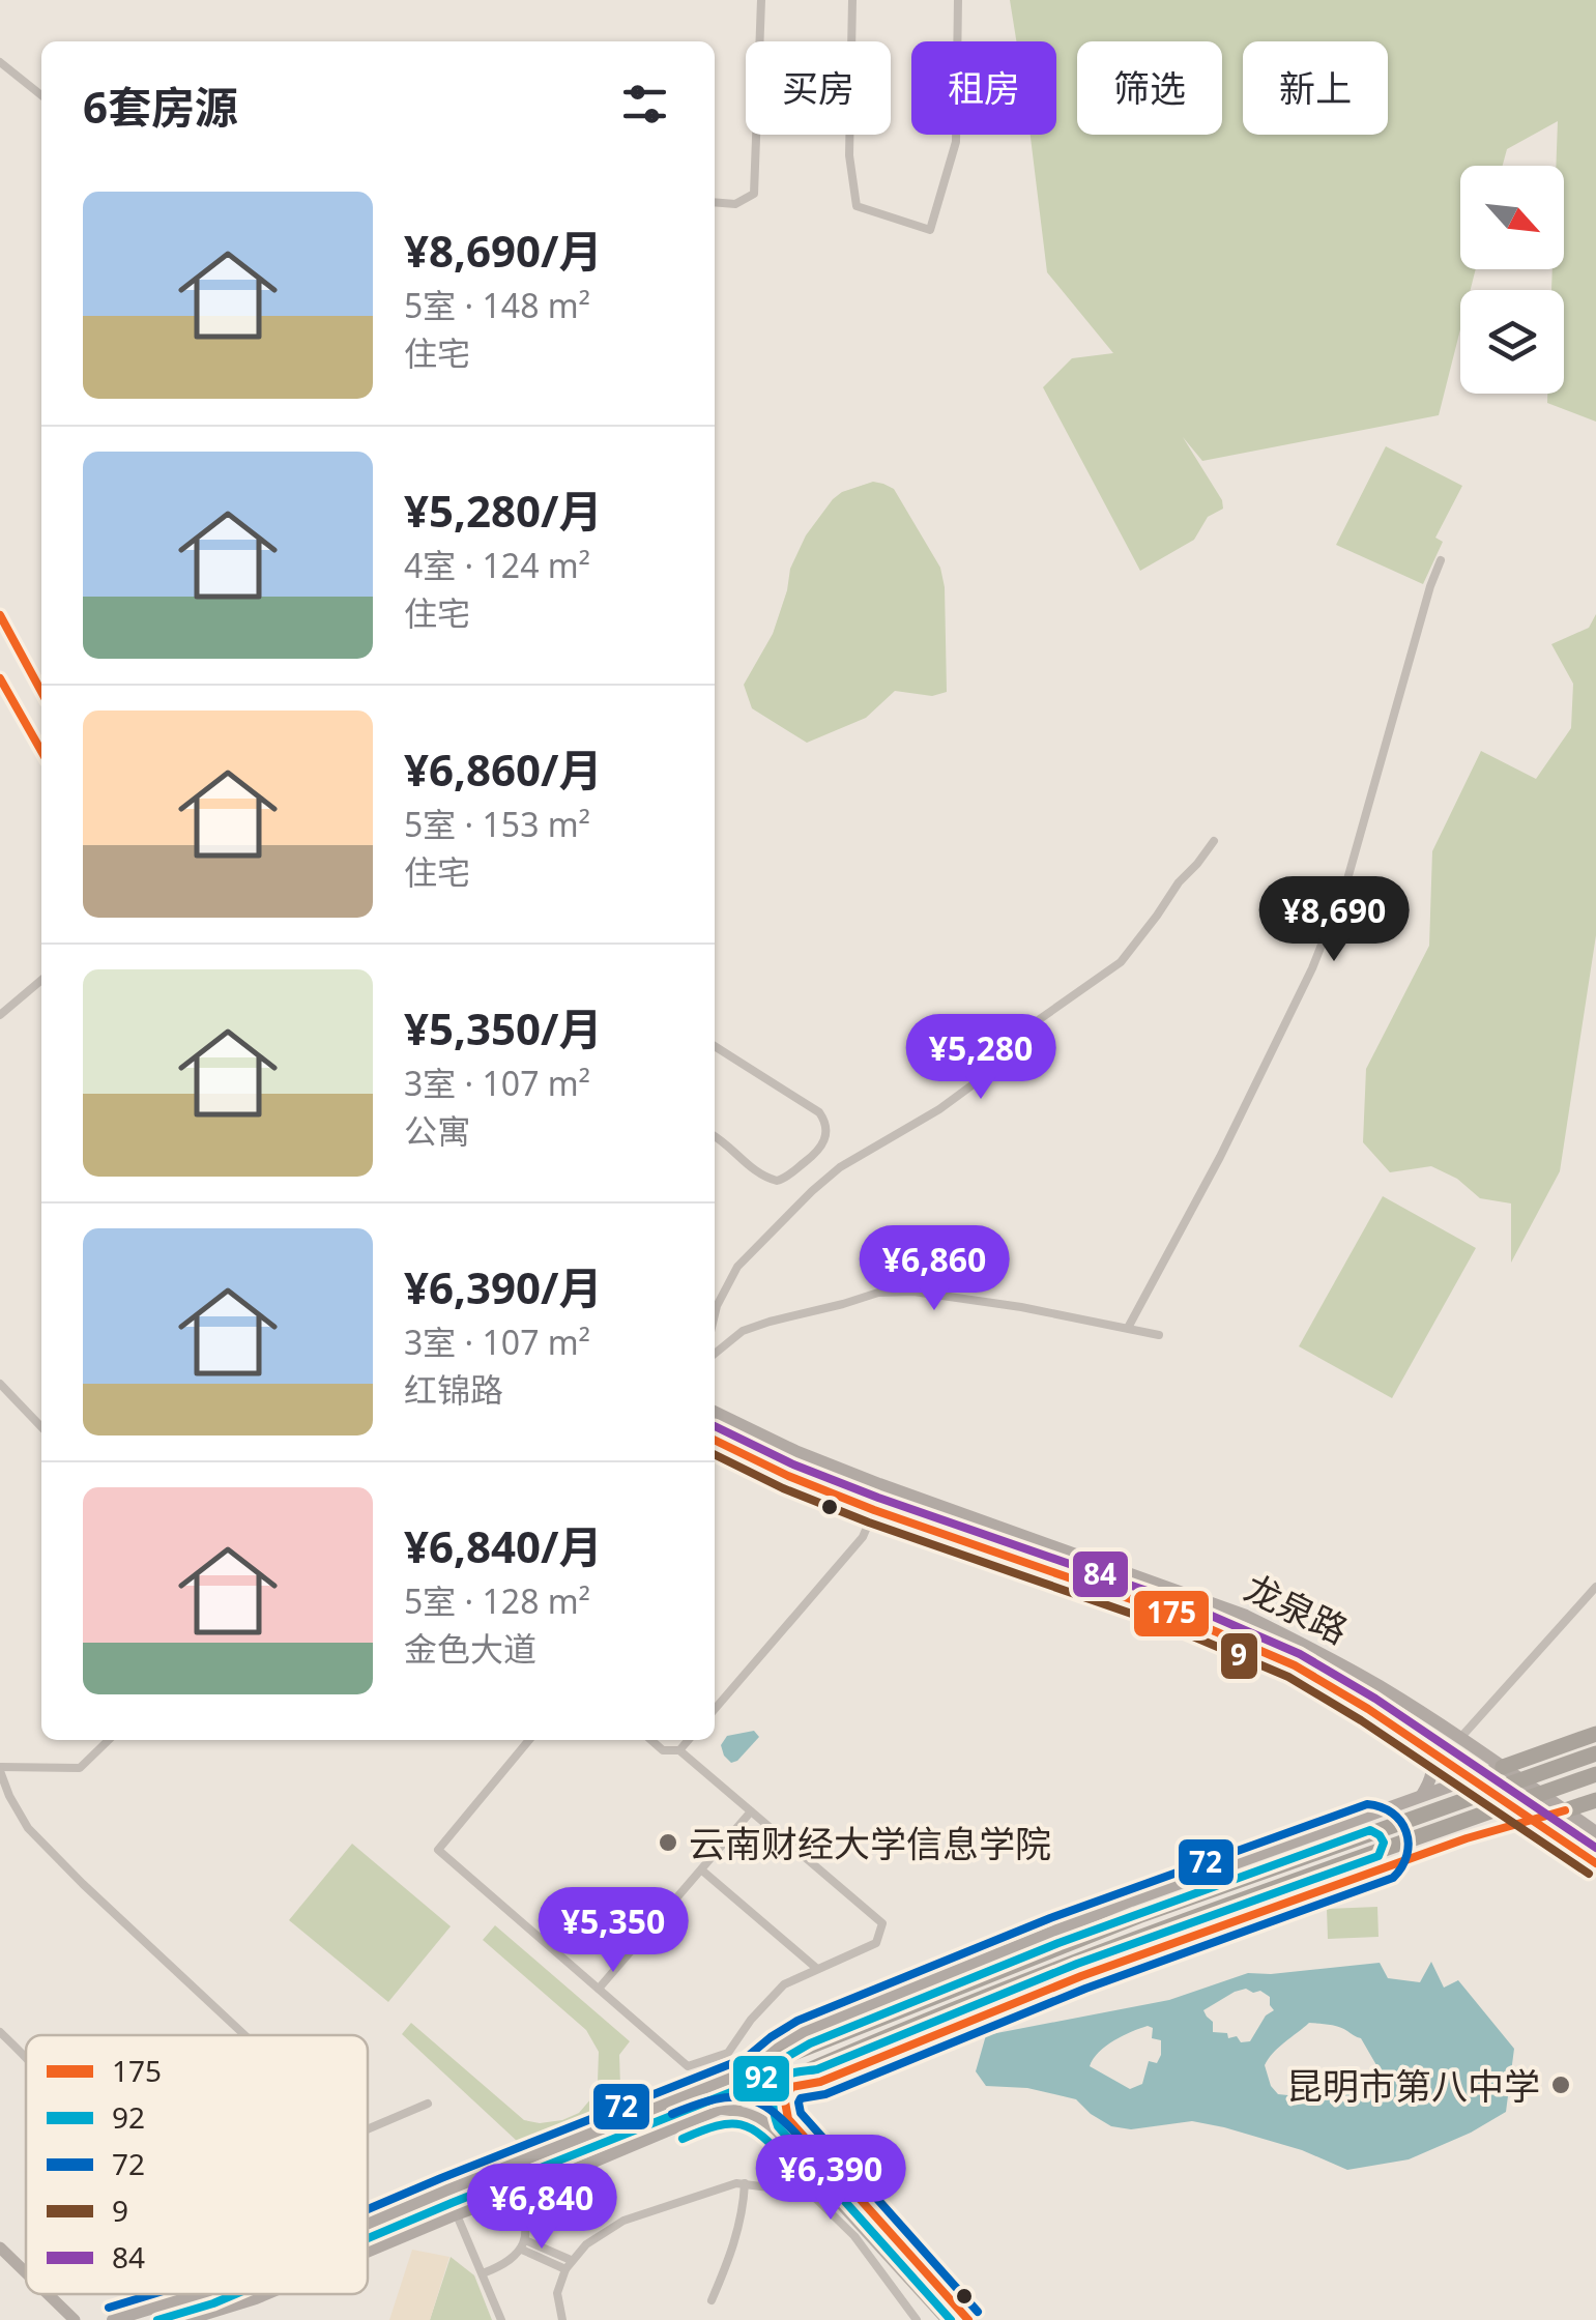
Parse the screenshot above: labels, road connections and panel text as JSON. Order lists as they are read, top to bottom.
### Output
{
  "streets": {
    "main road": ["龙泉路"]
  },
  "places": ["云南财经大学信息学院", "昆明市第八中学"],
  "lines": [
    "transit line 175",
    "transit line 84",
    "transit line 9",
    "transit line 72",
    "transit line 92"
  ],
  "legend": [
    "175",
    "92",
    "72",
    "9",
    "84"
  ],
  "north": "bottom right",
  "page": {
    "chip": [
      "买房",
      "租房",
      "筛选",
      "新上"
    ],
    "heading": "6套房源",
    "list": [
      {
        "name": "¥8,690/月",
        "note": "5室 · 148 m² · 住宅"
      },
      {
        "name": "¥5,280/月",
        "note": "4室 · 124 m² · 住宅"
      },
      {
        "name": "¥6,860/月",
        "note": "5室 · 153 m² · 住宅"
      },
      {
        "name": "¥5,350/月",
        "note": "3室 · 107 m² · 公寓"
      },
      {
        "name": "¥6,390/月",
        "note": "3室 · 107 m² · 红锦路"
      },
      {
        "name": "¥6,840/月",
        "note": "5室 · 128 m² · 金色大道"
      }
    ],
    "price": [
      "¥8,690",
      "¥5,280",
      "¥6,860",
      "¥5,350",
      "¥6,390",
      "¥6,840"
    ]
  }
}
